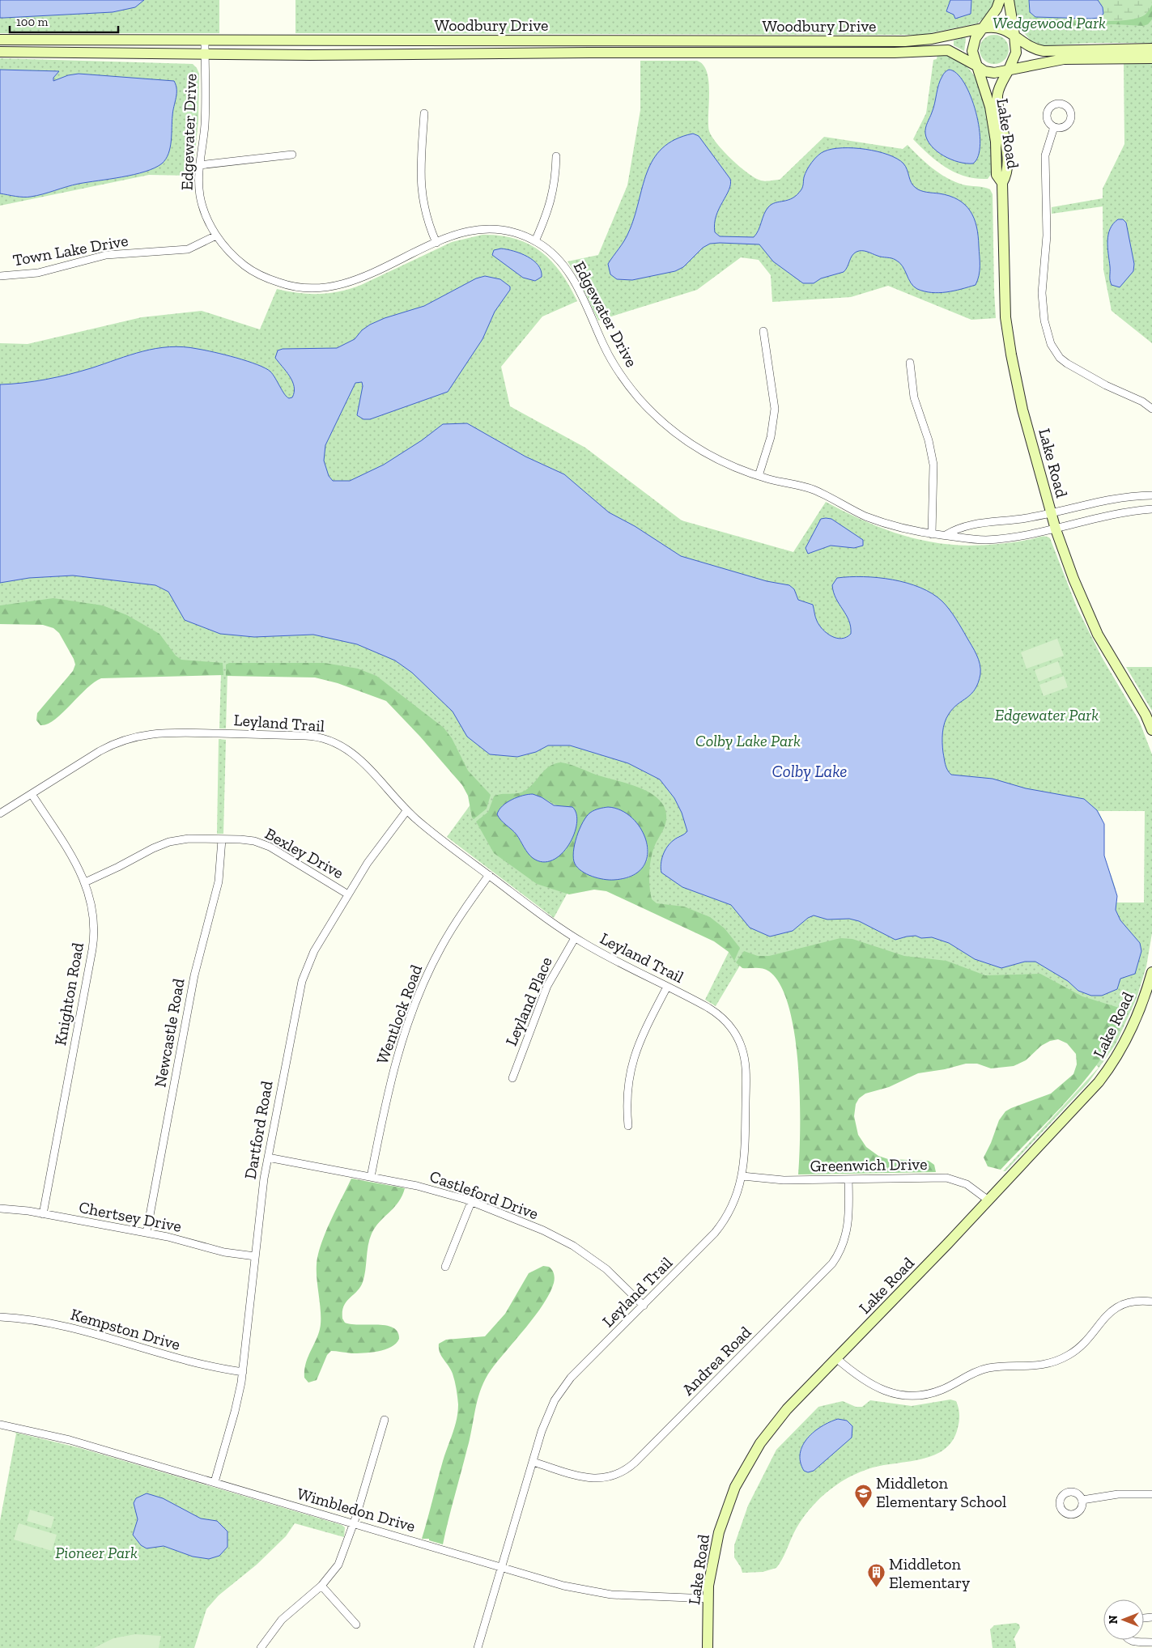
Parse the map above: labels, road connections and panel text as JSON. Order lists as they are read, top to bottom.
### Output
{
  "streets": {
    "main road": ["Woodbury Drive", "Lake Road"],
    "street": [
      "Edgewater Drive",
      "Town Lake Drive",
      "Leyland Trail",
      "Bexley Drive",
      "Knighton Road",
      "Leyland Place",
      "Wentlock Road",
      "Newcastle Road",
      "Dartford Road",
      "Greenwich Drive",
      "Castleford Drive",
      "Chertsey Drive",
      "Kempston Drive",
      "Andrea Road",
      "Wimbledon Drive"
    ]
  },
  "crossings": [
    ["Woodbury Drive", "Edgewater Drive"],
    ["Woodbury Drive", "Lake Road"],
    ["Edgewater Drive", "Lake Road"],
    ["Edgewater Drive", "Town Lake Drive"],
    ["Lake Road", "Greenwich Drive"],
    ["Lake Road", "Wimbledon Drive"],
    ["Leyland Trail", "Knighton Road"],
    ["Leyland Trail", "Leyland Place"],
    ["Leyland Trail", "Wentlock Road"],
    ["Leyland Trail", "Dartford Road"],
    ["Leyland Trail", "Greenwich Drive"],
    ["Leyland Trail", "Castleford Drive"],
    ["Leyland Trail", "Andrea Road"],
    ["Leyland Trail", "Wimbledon Drive"],
    ["Bexley Drive", "Knighton Road"],
    ["Bexley Drive", "Newcastle Road"],
    ["Bexley Drive", "Dartford Road"],
    ["Knighton Road", "Chertsey Drive"],
    ["Wentlock Road", "Castleford Drive"],
    ["Newcastle Road", "Chertsey Drive"],
    ["Dartford Road", "Castleford Drive"],
    ["Dartford Road", "Chertsey Drive"],
    ["Dartford Road", "Kempston Drive"],
    ["Dartford Road", "Wimbledon Drive"],
    ["Greenwich Drive", "Andrea Road"]
  ],
  "water": ["Colby Lake"],
  "parks": [
    "Wedgewood Park",
    "Edgewater Park",
    "Colby Lake Park",
    "Pioneer Park"
  ],
  "places": {
    "school or university": ["Middleton Elementary School"],
    "building": ["Middleton Elementary"]
  },
  "scale_bar": "100 m",
  "north": "left"
}
